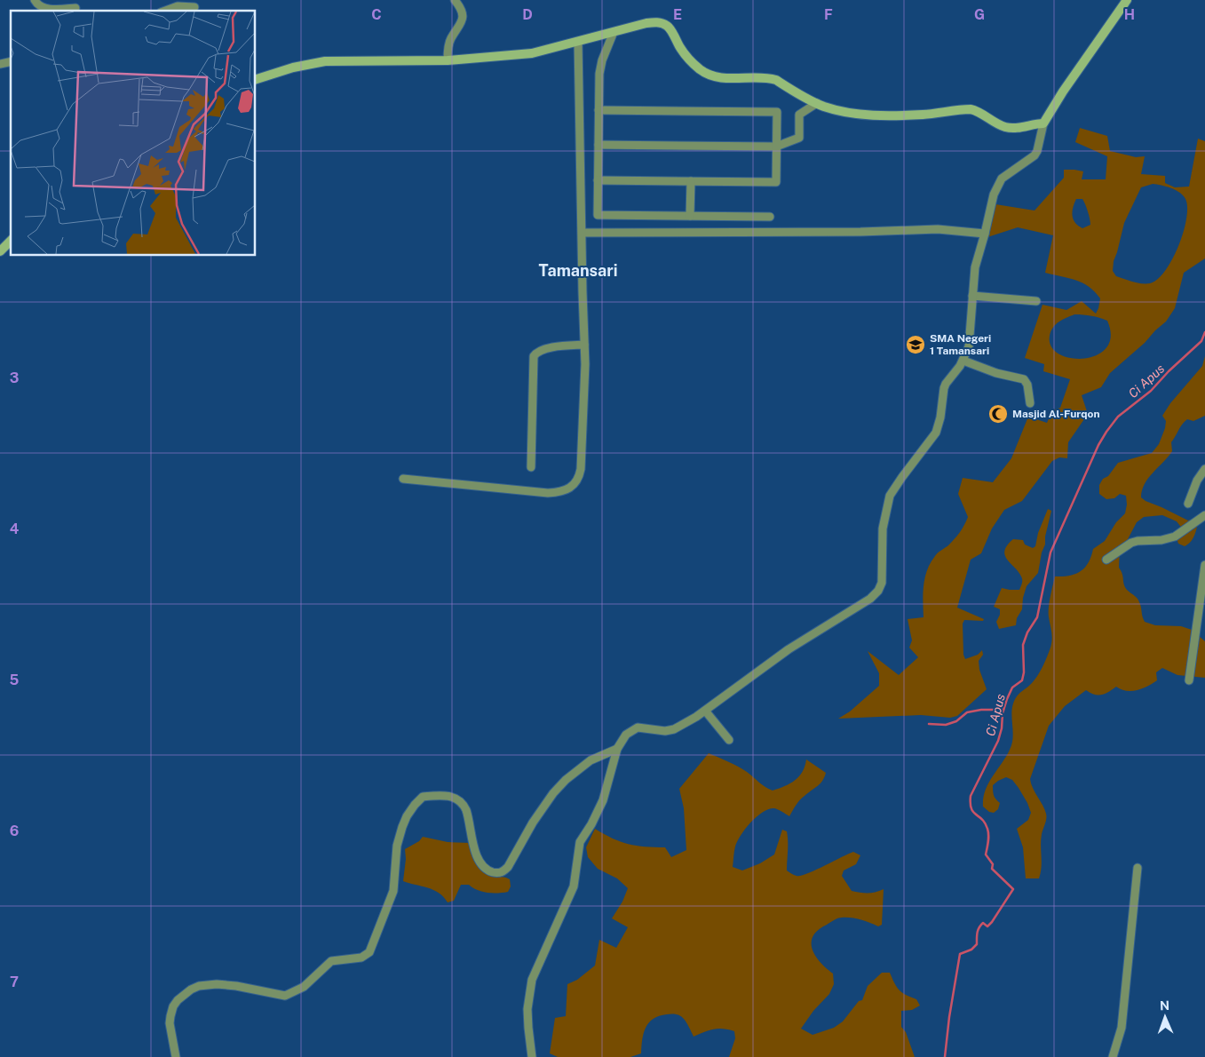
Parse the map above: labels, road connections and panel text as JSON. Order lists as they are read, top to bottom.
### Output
{
  "districts": ["Tamansari"],
  "water": ["Ci Apus"],
  "places": {
    "school or university": ["SMA Negeri 1 Tamansari"],
    "mosque": ["Masjid Al-Furqon"]
  },
  "north": "top",
  "grid": {
    "columns": [
      "C",
      "D",
      "E",
      "F",
      "G",
      "H"
    ],
    "rows": [
      "3",
      "4",
      "5",
      "6",
      "7"
    ]
  }
}
